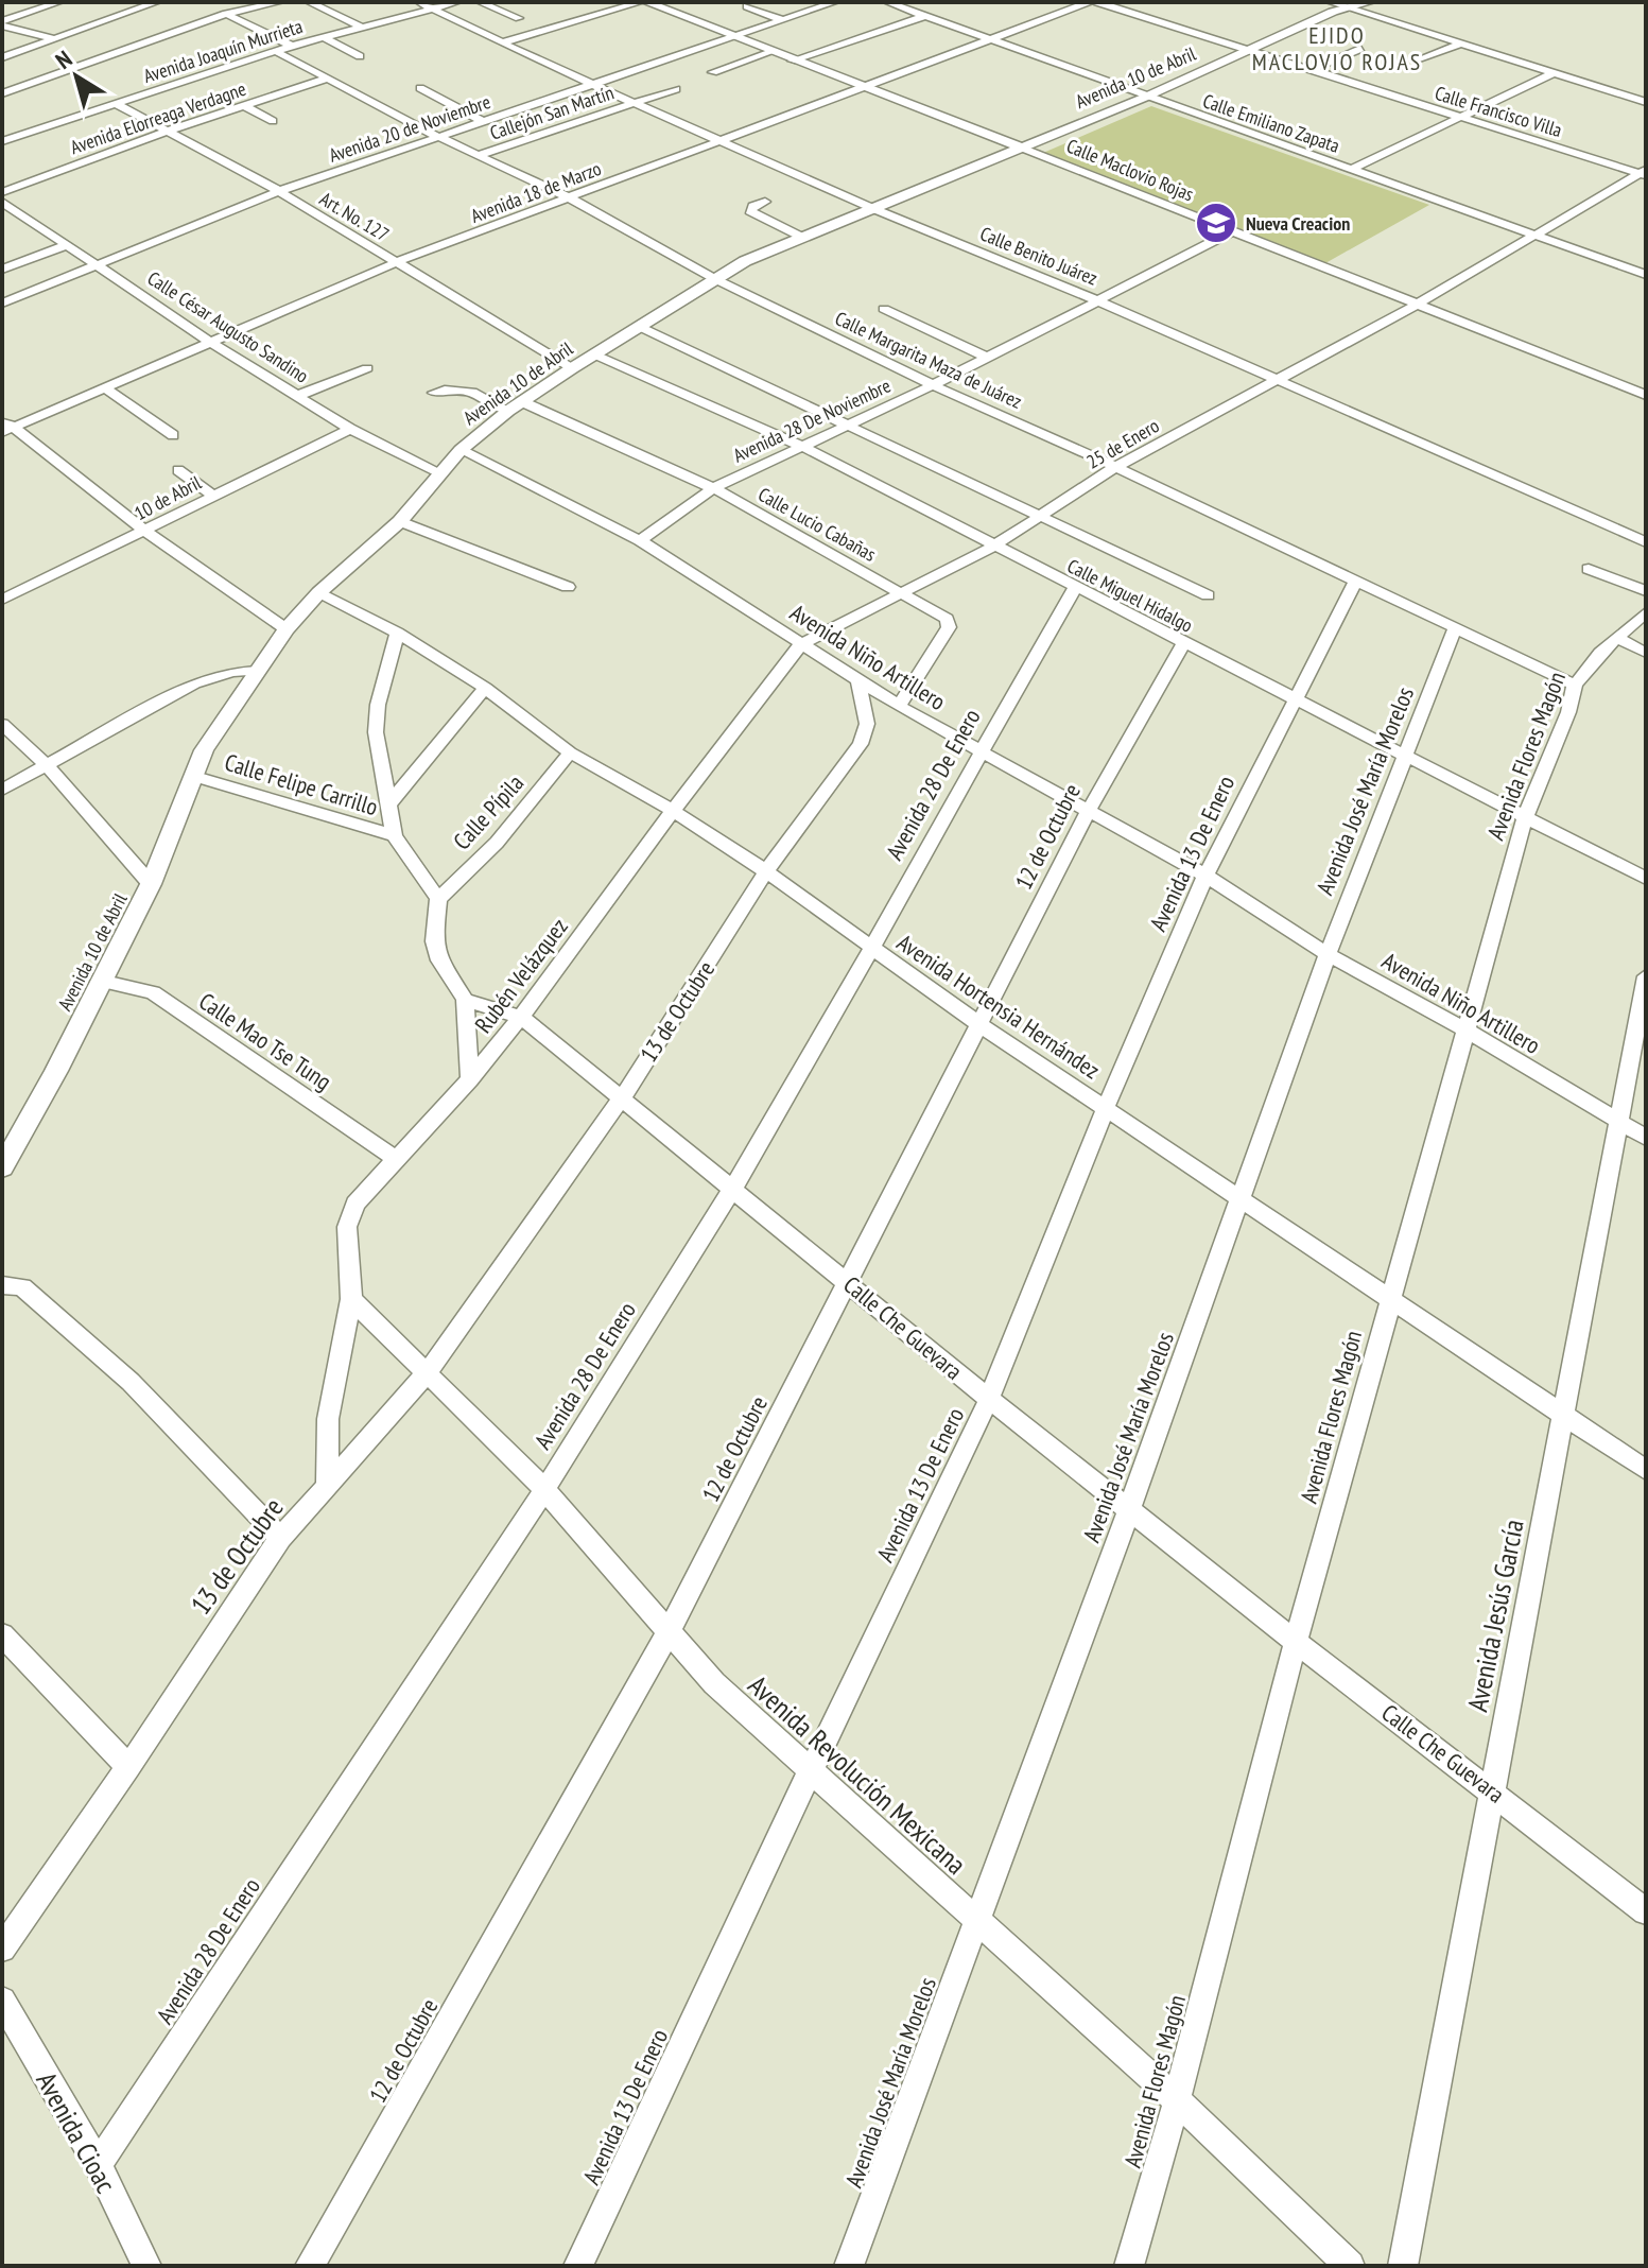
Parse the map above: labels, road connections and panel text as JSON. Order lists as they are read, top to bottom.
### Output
{
  "streets": {
    "street": [
      "Avenida Joaquín Murrieta",
      "Avenida 10 de Abril",
      "Calle Francisco Villa",
      "Callejón San Martín",
      "Avenida Elorreaga Verdagne",
      "Calle Emiliano Zapata",
      "Avenida 20 de Noviembre",
      "Calle Maclovio Rojas",
      "Avenida 18 de Marzo",
      "Art. No. 127",
      "Calle Benito Juárez",
      "Calle César Augusto Sandino",
      "Calle Margarita Maza de Juárez",
      "Avenida 28 De Noviembre",
      "25 de Enero",
      "10 de Abril",
      "Calle Lucio Cabañas",
      "Calle Miguel Hidalgo",
      "Avenida Niño Artillero",
      "Avenida Flores Magón",
      "Calle Felipe Carrillo",
      "Avenida 28 De Enero",
      "Avenida José María Morelos",
      "Calle Pípila",
      "12 de Octubre",
      "Avenida 13 De Enero",
      "Rubén Velázquez",
      "Avenida Hortensia Hernández",
      "13 de Octubre",
      "Calle Mao Tse Tung",
      "Calle Che Guevara",
      "Avenida Jesús García",
      "Avenida Revolución Mexicana",
      "Avenida Cioac"
    ]
  },
  "crossings": [
    ["Avenida Joaquín Murrieta", "Art. No. 127"],
    ["Avenida Joaquín Murrieta", "Calle Benito Juárez"],
    ["Avenida Joaquín Murrieta", "Calle Margarita Maza de Juárez"],
    ["Avenida 10 de Abril", "Calle Francisco Villa"],
    ["Avenida 10 de Abril", "Calle Emiliano Zapata"],
    ["Avenida 10 de Abril", "Calle Maclovio Rojas"],
    ["Avenida 10 de Abril", "Art. No. 127"],
    ["Avenida 10 de Abril", "Calle Benito Juárez"],
    ["Avenida 10 de Abril", "Calle César Augusto Sandino"],
    ["Avenida 10 de Abril", "Calle Margarita Maza de Juárez"],
    ["Avenida 10 de Abril", "Calle Lucio Cabañas"],
    ["Avenida 10 de Abril", "Calle Miguel Hidalgo"],
    ["Avenida 10 de Abril", "Avenida Niño Artillero"],
    ["Avenida 10 de Abril", "Calle Felipe Carrillo"],
    ["Avenida 10 de Abril", "Avenida Hortensia Hernández"],
    ["Avenida 10 de Abril", "Calle Mao Tse Tung"],
    ["Calle Francisco Villa", "25 de Enero"],
    ["Callejón San Martín", "Calle Benito Juárez"],
    ["Callejón San Martín", "Calle Margarita Maza de Juárez"],
    ["Avenida Elorreaga Verdagne", "Art. No. 127"],
    ["Avenida Elorreaga Verdagne", "Calle Margarita Maza de Juárez"],
    ["Calle Emiliano Zapata", "Avenida 18 de Marzo"],
    ["Calle Emiliano Zapata", "25 de Enero"],
    ["Avenida 20 de Noviembre", "Calle Maclovio Rojas"],
    ["Avenida 20 de Noviembre", "Art. No. 127"],
    ["Avenida 20 de Noviembre", "Calle Benito Juárez"],
    ["Avenida 20 de Noviembre", "Calle César Augusto Sandino"],
    ["Avenida 20 de Noviembre", "Calle Margarita Maza de Juárez"],
    ["Calle Maclovio Rojas", "Avenida 18 de Marzo"],
    ["Calle Maclovio Rojas", "Avenida 28 De Noviembre"],
    ["Calle Maclovio Rojas", "25 de Enero"],
    ["Avenida 18 de Marzo", "Art. No. 127"],
    ["Avenida 18 de Marzo", "Calle Benito Juárez"],
    ["Avenida 18 de Marzo", "Calle César Augusto Sandino"],
    ["Avenida 18 de Marzo", "Calle Margarita Maza de Juárez"],
    ["Calle Benito Juárez", "Avenida 28 De Noviembre"],
    ["Calle Benito Juárez", "25 de Enero"],
    ["Calle César Augusto Sandino", "10 de Abril"],
    ["Calle Margarita Maza de Juárez", "Avenida 28 De Noviembre"],
    ["Calle Margarita Maza de Juárez", "25 de Enero"],
    ["Calle Margarita Maza de Juárez", "Avenida Flores Magón"],
    ["Calle Margarita Maza de Juárez", "Avenida José María Morelos"],
    ["Calle Margarita Maza de Juárez", "Avenida 13 De Enero"],
    ["Avenida 28 De Noviembre", "Calle Lucio Cabañas"],
    ["Avenida 28 De Noviembre", "Calle Miguel Hidalgo"],
    ["Avenida 28 De Noviembre", "Avenida Niño Artillero"],
    ["25 de Enero", "Calle Lucio Cabañas"],
    ["25 de Enero", "Calle Miguel Hidalgo"],
    ["25 de Enero", "Avenida Niño Artillero"],
    ["25 de Enero", "Rubén Velázquez"],
    ["25 de Enero", "Avenida Hortensia Hernández"],
    ["Calle Lucio Cabañas", "Avenida Niño Artillero"],
    ["Calle Miguel Hidalgo", "Avenida Flores Magón"],
    ["Calle Miguel Hidalgo", "Avenida 28 De Enero"],
    ["Calle Miguel Hidalgo", "Avenida José María Morelos"],
    ["Calle Miguel Hidalgo", "12 de Octubre"],
    ["Calle Miguel Hidalgo", "Avenida 13 De Enero"],
    ["Avenida Niño Artillero", "Avenida Flores Magón"],
    ["Avenida Niño Artillero", "Avenida 28 De Enero"],
    ["Avenida Niño Artillero", "Avenida José María Morelos"],
    ["Avenida Niño Artillero", "12 de Octubre"],
    ["Avenida Niño Artillero", "Avenida 13 De Enero"],
    ["Avenida Niño Artillero", "13 de Octubre"],
    ["Avenida Niño Artillero", "Avenida Jesús García"],
    ["Avenida Flores Magón", "Avenida Hortensia Hernández"],
    ["Avenida Flores Magón", "Calle Che Guevara"],
    ["Avenida Flores Magón", "Avenida Revolución Mexicana"],
    ["Avenida 28 De Enero", "Avenida Hortensia Hernández"],
    ["Avenida 28 De Enero", "Calle Che Guevara"],
    ["Avenida 28 De Enero", "Avenida Revolución Mexicana"],
    ["Avenida 28 De Enero", "Avenida Cioac"],
    ["Avenida José María Morelos", "Avenida Hortensia Hernández"],
    ["Avenida José María Morelos", "Calle Che Guevara"],
    ["Avenida José María Morelos", "Avenida Revolución Mexicana"],
    ["Calle Pípila", "Avenida Hortensia Hernández"],
    ["12 de Octubre", "Avenida Hortensia Hernández"],
    ["12 de Octubre", "Calle Che Guevara"],
    ["12 de Octubre", "Avenida Revolución Mexicana"],
    ["Avenida 13 De Enero", "Avenida Hortensia Hernández"],
    ["Avenida 13 De Enero", "Calle Che Guevara"],
    ["Avenida 13 De Enero", "Avenida Revolución Mexicana"],
    ["Rubén Velázquez", "Avenida Hortensia Hernández"],
    ["Rubén Velázquez", "Calle Mao Tse Tung"],
    ["Rubén Velázquez", "Calle Che Guevara"],
    ["Avenida Hortensia Hernández", "13 de Octubre"],
    ["Avenida Hortensia Hernández", "Avenida Jesús García"],
    ["13 de Octubre", "Calle Che Guevara"],
    ["13 de Octubre", "Avenida Revolución Mexicana"],
    ["Calle Che Guevara", "Avenida Jesús García"]
  ],
  "districts": ["EJIDO MACLOVIO ROJAS"],
  "places": {
    "school or university": ["Nueva Creacion"]
  },
  "north": "top left"
}
